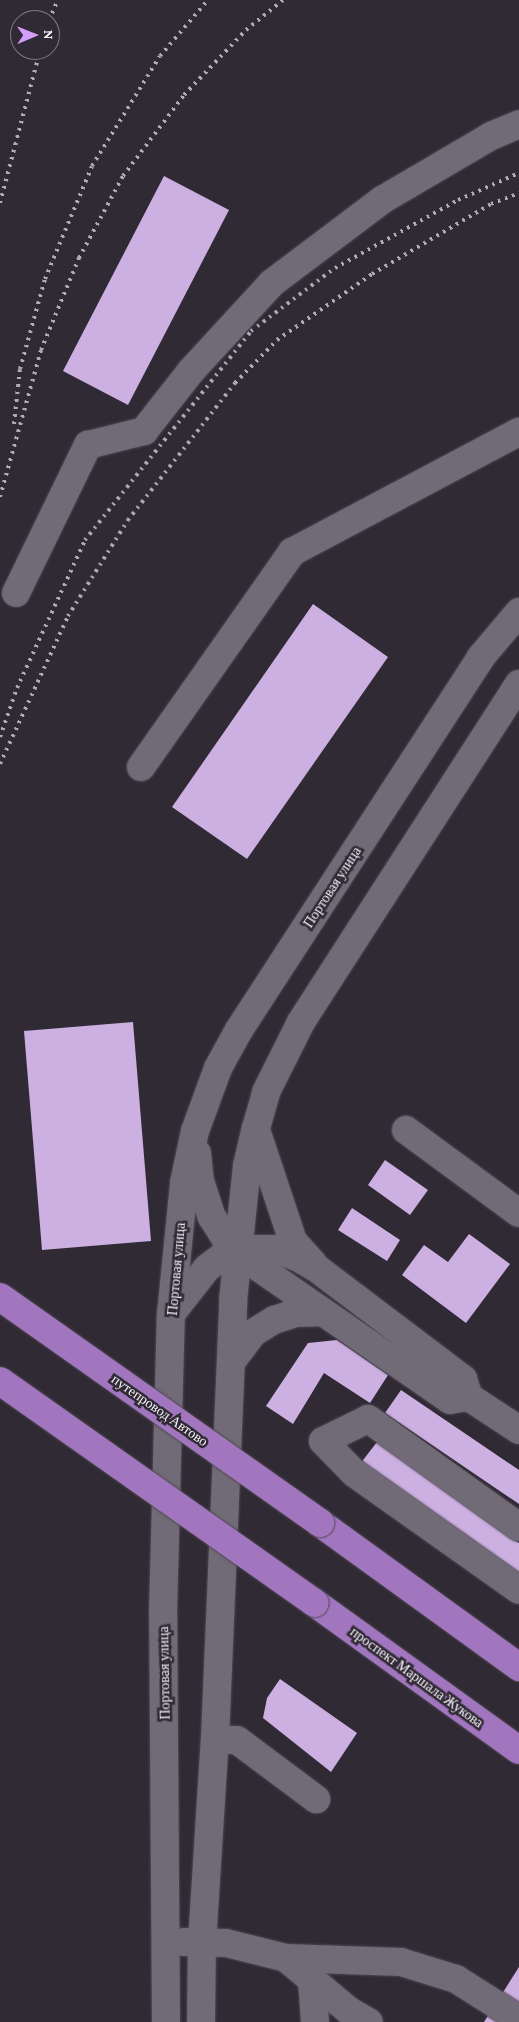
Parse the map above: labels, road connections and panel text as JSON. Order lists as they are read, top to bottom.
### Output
{
  "streets": {
    "main road": ["путепровод Автово", "проспект Маршала Жукова"],
    "street": ["Портовая улица"]
  },
  "north": "right"
}
